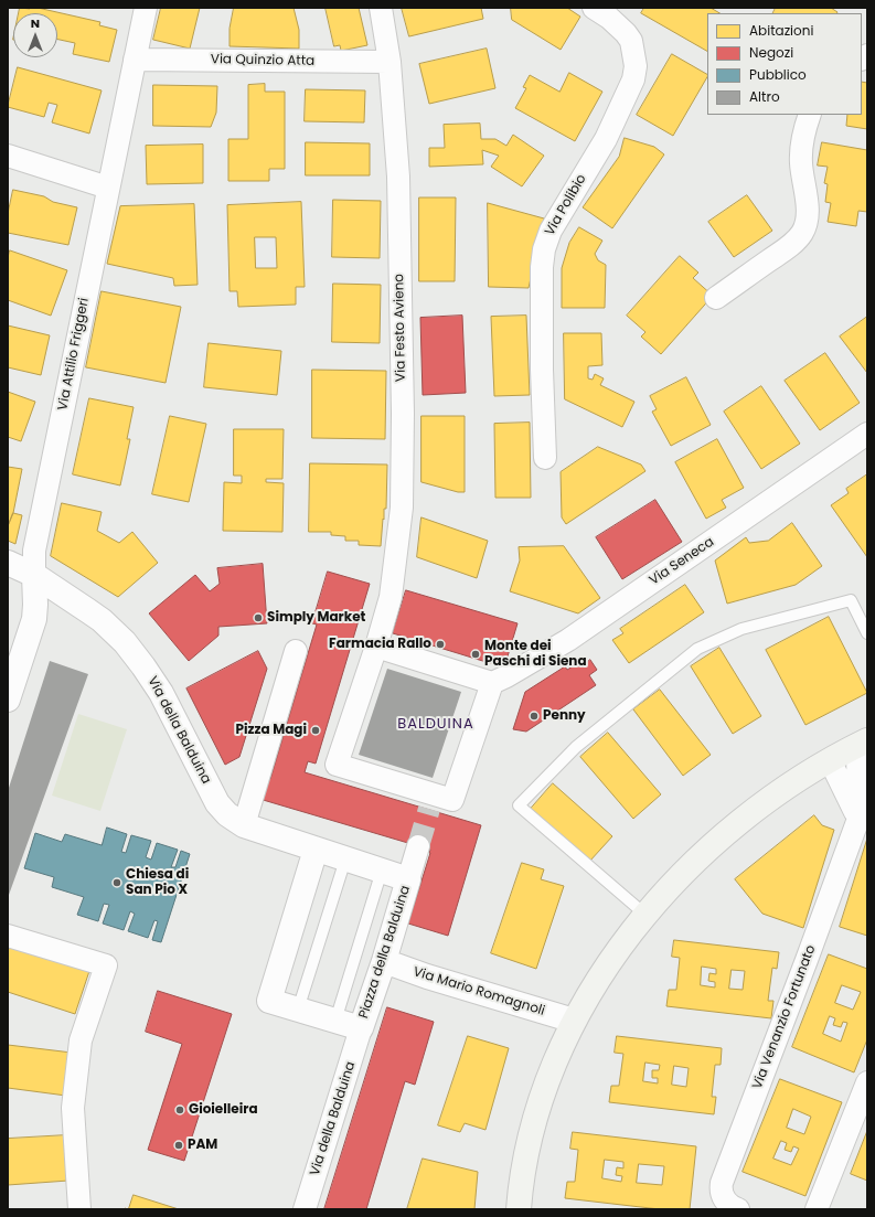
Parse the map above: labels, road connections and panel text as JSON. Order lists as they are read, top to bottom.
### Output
{
  "streets": {
    "street": [
      "Via Quinzio Atta",
      "Via Polibio",
      "Via Festo Avieno",
      "Via Attilio Friggeri",
      "Via Seneca",
      "Via della Balduina",
      "Piazza della Balduina",
      "Via Mario Romagnoli",
      "Via Venanzio Fortunato"
    ]
  },
  "crossings": [
    ["Via Quinzio Atta", "Via Festo Avieno"],
    ["Via Quinzio Atta", "Via Attilio Friggeri"],
    ["Via Festo Avieno", "Via Seneca"],
    ["Via Attilio Friggeri", "Via della Balduina"],
    ["Via della Balduina", "Piazza della Balduina"],
    ["Piazza della Balduina", "Via Mario Romagnoli"]
  ],
  "districts": ["BALDUINA"],
  "places": [
    "Simply Market",
    "Farmacia Rallo",
    "Monte dei Paschi di Siena",
    "Penny",
    "Pizza Magi",
    "Chiesa di San Pio X",
    "Gioielleira",
    "PAM"
  ],
  "legend": [
    "Abitazioni",
    "Negozi",
    "Pubblico",
    "Altro"
  ],
  "north": "top"
}
